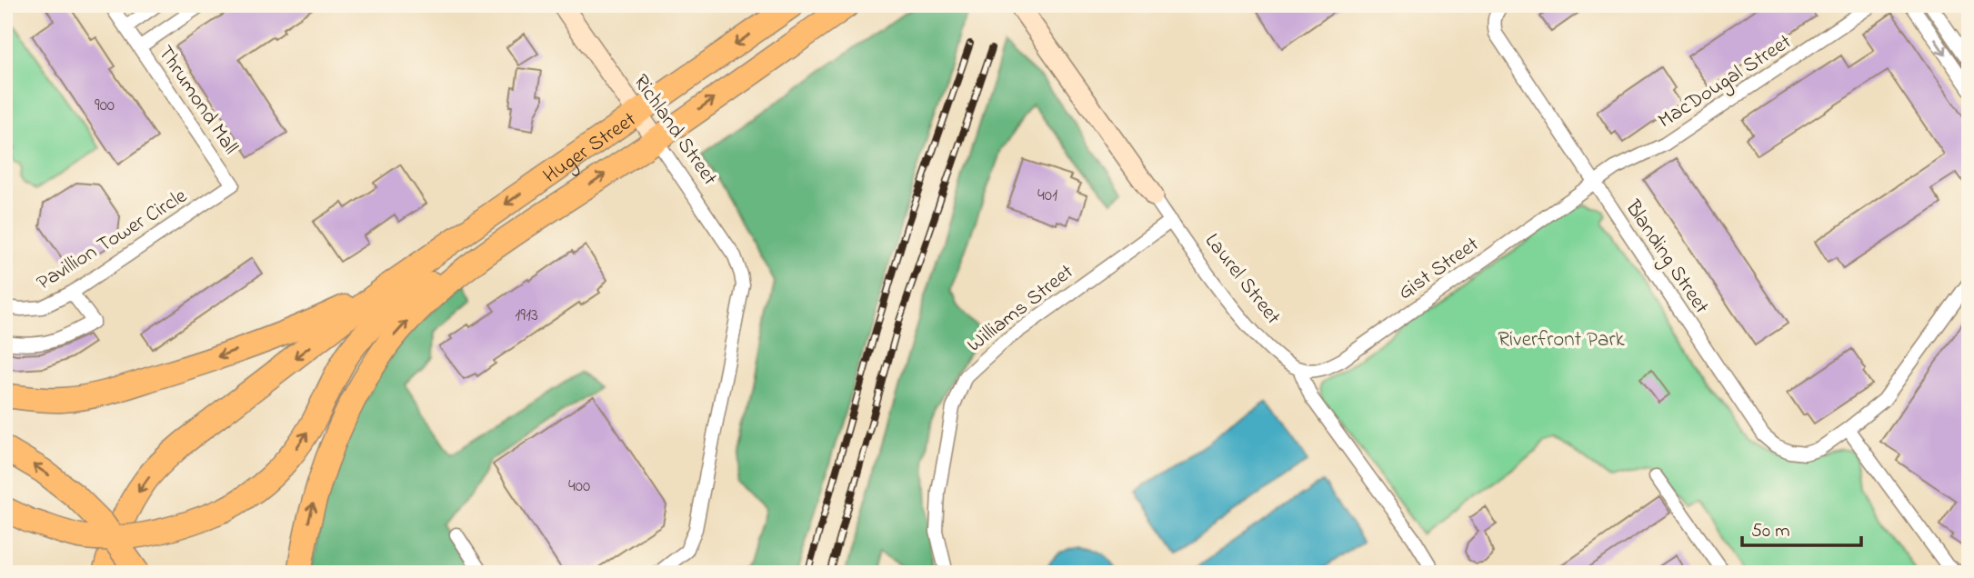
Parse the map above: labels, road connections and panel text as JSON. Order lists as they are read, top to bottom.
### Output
{
  "streets": {
    "highway": ["Huger Street"],
    "street": [
      "MacDougal Street",
      "Thrumond Mall",
      "Richland Street",
      "Pavillion Tower Circle",
      "Blanding Street",
      "Gist Street",
      "Laurel Street",
      "Williams Street"
    ]
  },
  "crossings": [
    ["MacDougal Street", "Blanding Street"],
    ["MacDougal Street", "Gist Street"],
    ["Thrumond Mall", "Pavillion Tower Circle"],
    ["Richland Street", "Huger Street"],
    ["Blanding Street", "Gist Street"],
    ["Gist Street", "Laurel Street"],
    ["Laurel Street", "Williams Street"]
  ],
  "parks": ["Riverfront Park"],
  "house_numbers": [
    "900",
    "401",
    "1913",
    "400"
  ],
  "scale_bar": "50 m"
}
